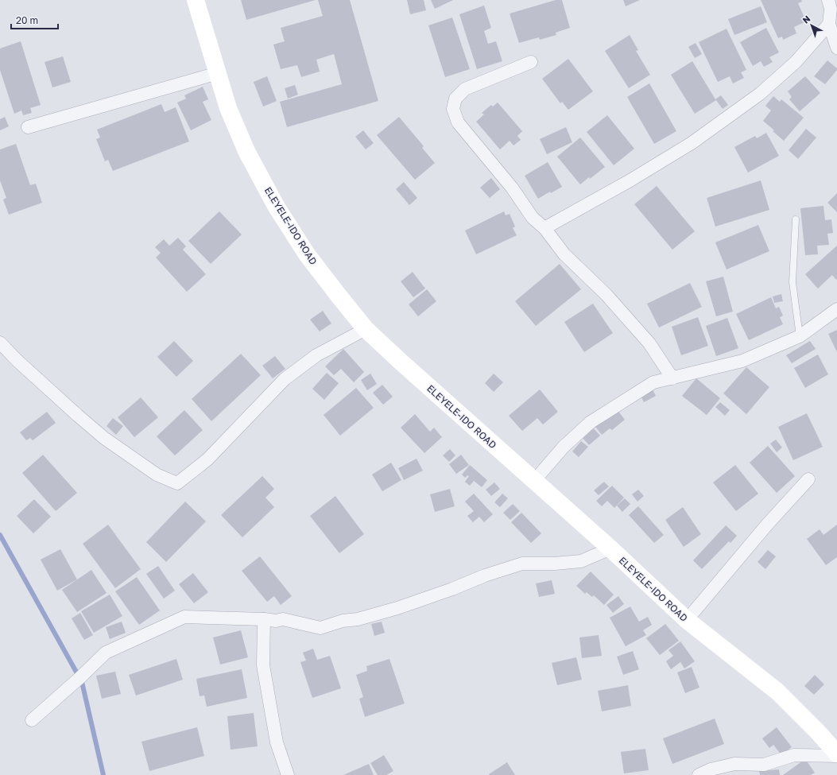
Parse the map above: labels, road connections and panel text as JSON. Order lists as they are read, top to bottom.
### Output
{
  "streets": {
    "main road": ["ELEYELE-IDO ROAD"]
  },
  "scale_bar": "20 m",
  "north": "top left"
}
